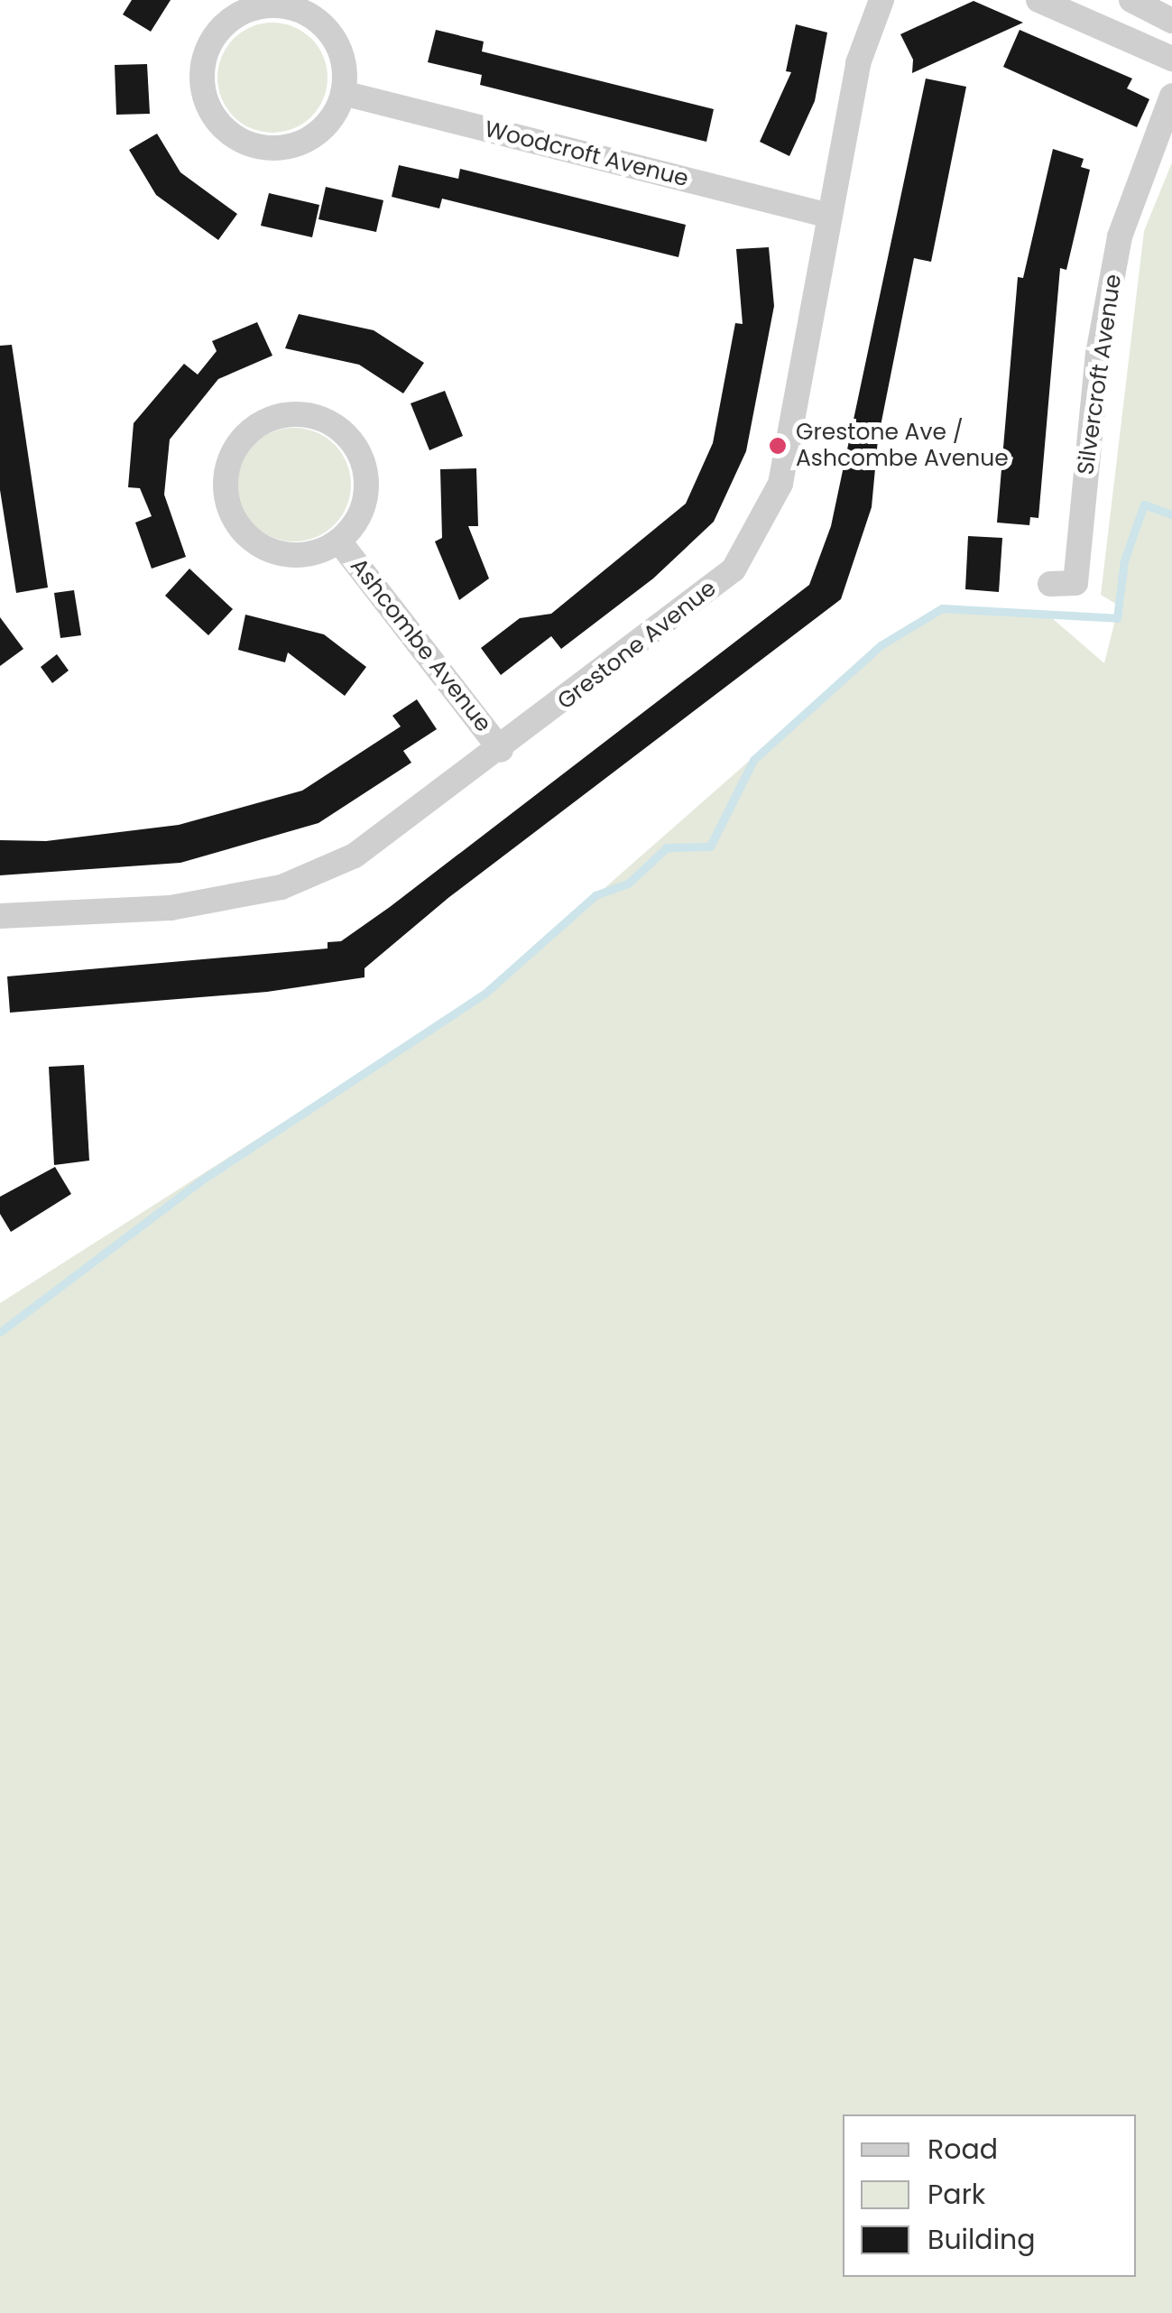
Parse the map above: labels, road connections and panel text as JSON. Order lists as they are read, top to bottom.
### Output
{
  "streets": {
    "street": [
      "Woodcroft Avenue",
      "Silvercroft Avenue",
      "Ashcombe Avenue",
      "Grestone Avenue"
    ]
  },
  "crossings": [
    ["Woodcroft Avenue", "Grestone Avenue"],
    ["Ashcombe Avenue", "Grestone Avenue"]
  ],
  "places": ["Grestone Ave / Ashcombe Avenue"],
  "legend": ["Road", "Park", "Building"]
}
